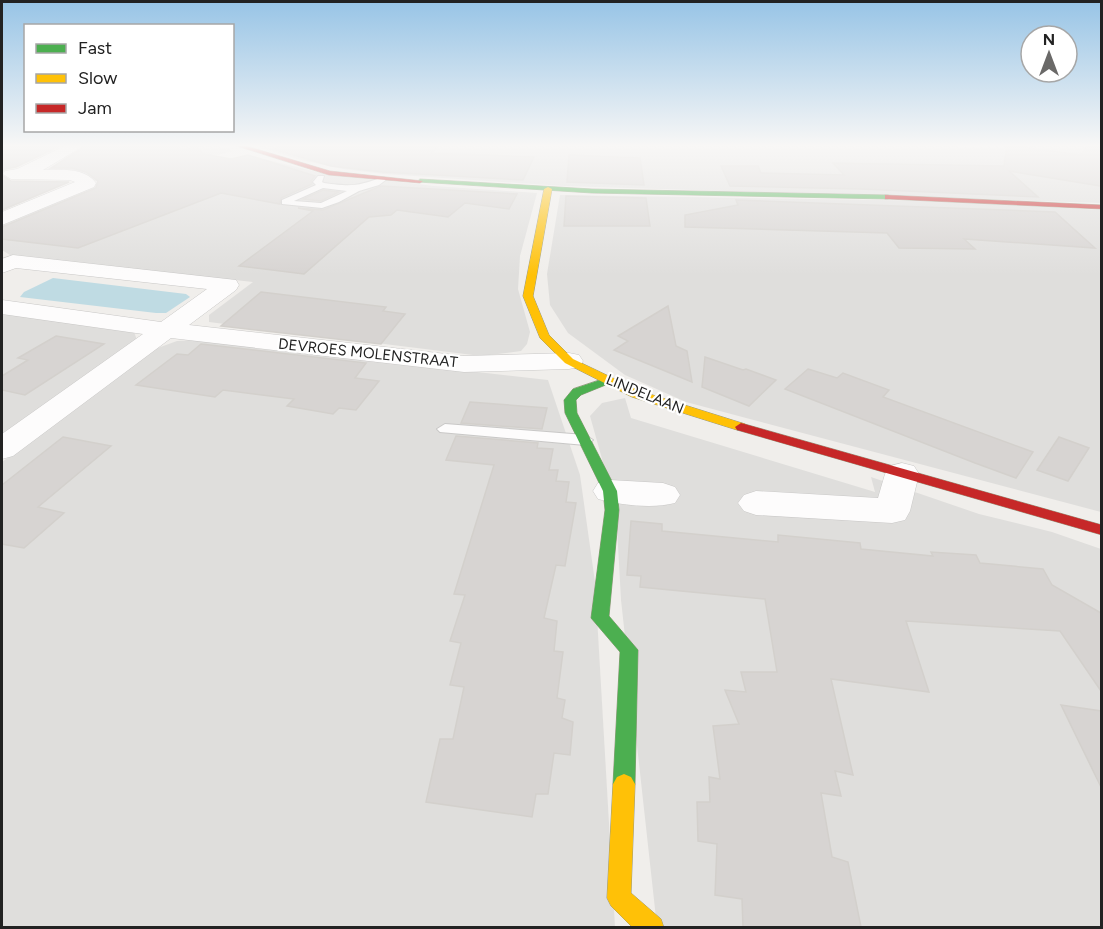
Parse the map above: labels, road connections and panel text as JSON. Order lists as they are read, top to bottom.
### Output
{
  "streets": {
    "street": ["DEVROES MOLENSTRAAT", "LINDELAAN"]
  },
  "crossings": [
    ["DEVROES MOLENSTRAAT", "LINDELAAN"]
  ],
  "legend": ["Fast", "Slow", "Jam"],
  "north": "top"
}
